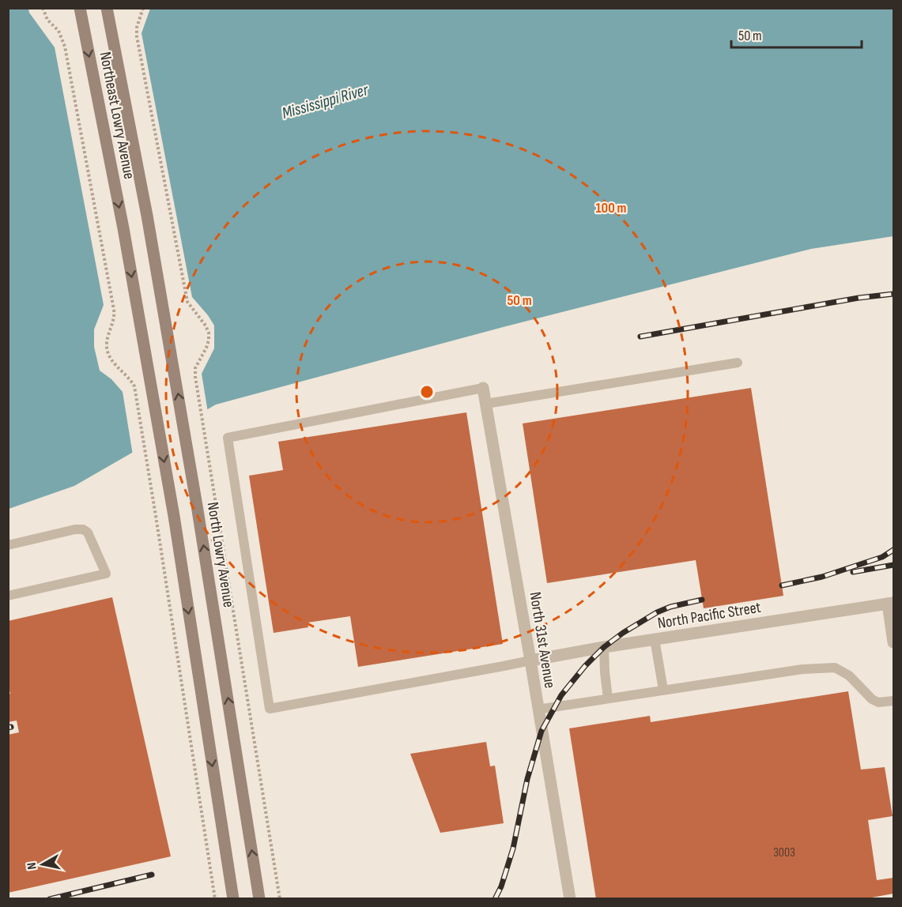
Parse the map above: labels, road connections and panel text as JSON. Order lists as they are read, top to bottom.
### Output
{
  "streets": {
    "main road": ["Northeast Lowry Avenue", "North Lowry Avenue"],
    "street": ["North Pacific Street", "North 31st Avenue"]
  },
  "crossings": [
    ["Northeast Lowry Avenue", "North Lowry Avenue"],
    ["North Pacific Street", "North 31st Avenue"]
  ],
  "one_way": ["Northeast Lowry Avenue", "North Lowry Avenue"],
  "water": ["Mississippi River"],
  "house_numbers": ["3003"],
  "scale_bar": "50 m",
  "north": "left",
  "rings": ["100 m", "50 m"]
}
